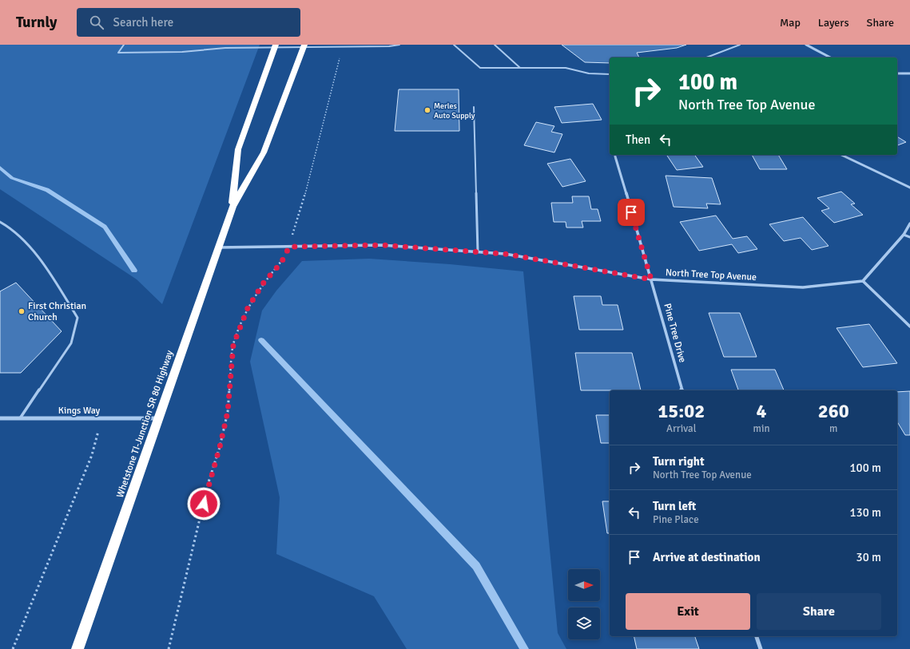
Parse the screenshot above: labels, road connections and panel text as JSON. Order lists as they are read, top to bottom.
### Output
{
  "streets": {
    "highway": ["Whetstone TI-Junction SR 80 Highway"],
    "street": ["North Tree Top Avenue", "Pine Tree Drive", "Kings Way"]
  },
  "crossings": [
    ["North Tree Top Avenue", "Pine Tree Drive"],
    ["North Tree Top Avenue", "Whetstone TI-Junction SR 80 Highway"],
    ["Kings Way", "Whetstone TI-Junction SR 80 Highway"]
  ],
  "places": ["Merles Auto Supply", "First Christian Church"],
  "north": "right",
  "page": {
    "header": "Turnly",
    "search": "Search here",
    "nav": ["Map", "Layers", "Share"],
    "turn": ["100 m", "North Tree Top Avenue"],
    "then": "Then",
    "eta": [
      "15:02",
      "Arrival",
      "4",
      "min",
      "260",
      "m"
    ],
    "list": [
      {
        "name": "Turn right",
        "note": "North Tree Top Avenue",
        "value": "100 m"
      },
      {
        "name": "Turn left",
        "note": "Pine Place",
        "value": "130 m"
      },
      {
        "name": "Arrive at destination",
        "value": "30 m"
      }
    ],
    "buttons": ["Exit", "Share"]
  }
}
